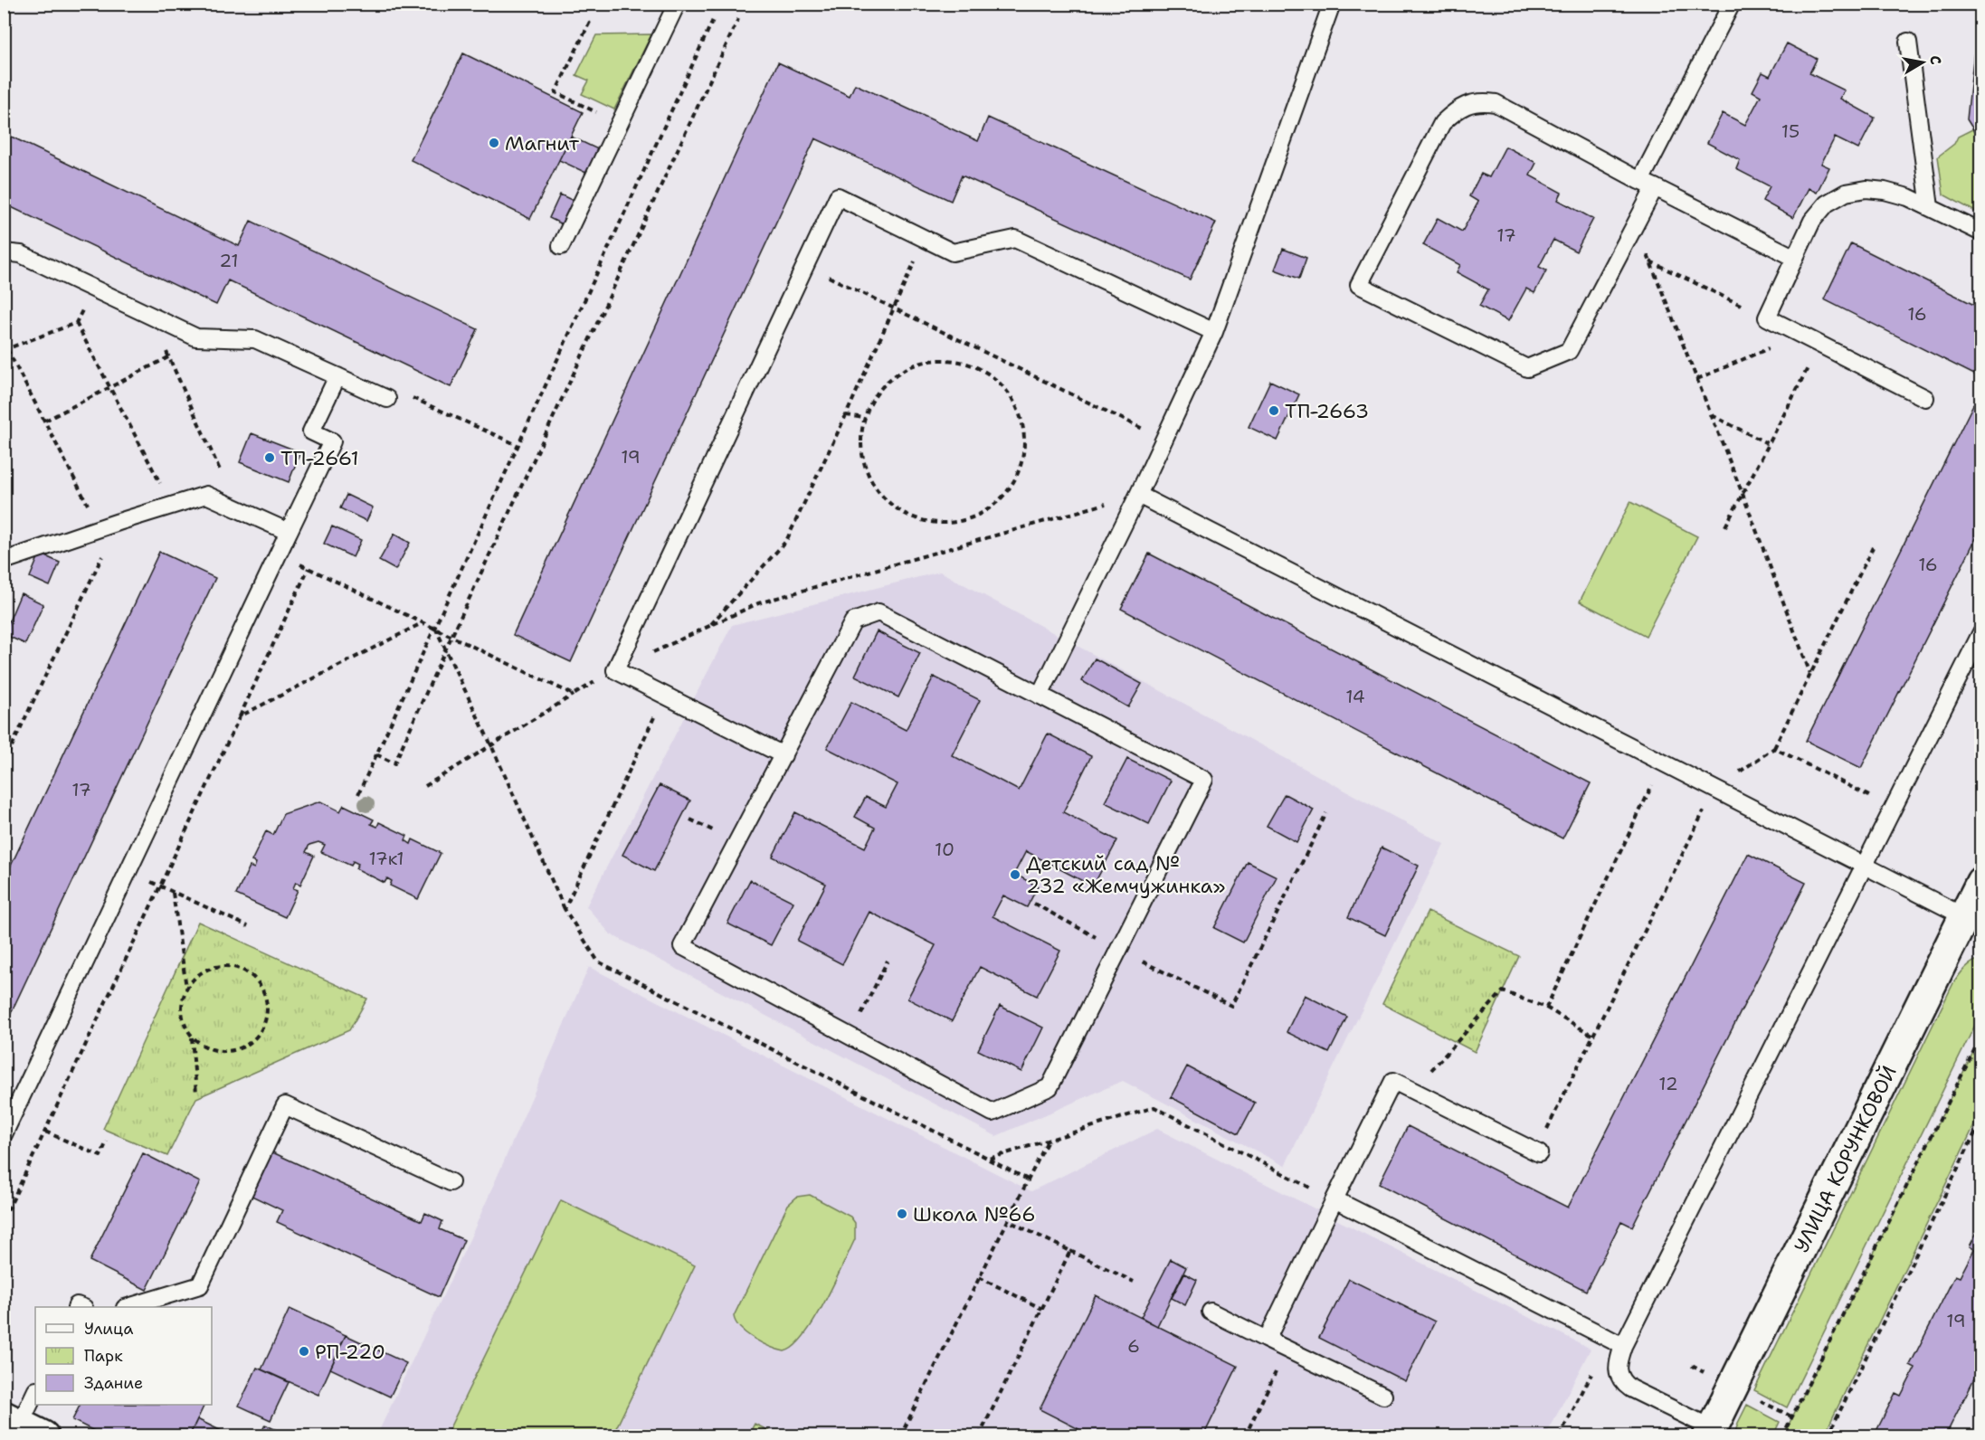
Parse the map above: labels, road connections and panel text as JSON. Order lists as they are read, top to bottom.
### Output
{
  "streets": {
    "street": ["УЛИЦА КОРУНКОВОЙ"]
  },
  "places": [
    "Магнит",
    "ТП-2663",
    "ТП-2661",
    "Детский сад № 232 «Жемчужинка»",
    "Школа №66",
    "РП-220"
  ],
  "house_numbers": [
    "15",
    "17",
    "21",
    "16",
    "19",
    "16",
    "14",
    "17",
    "10",
    "17к1",
    "12",
    "19",
    "6"
  ],
  "legend": ["Улица", "Парк", "Здание"],
  "north": "right"
}
